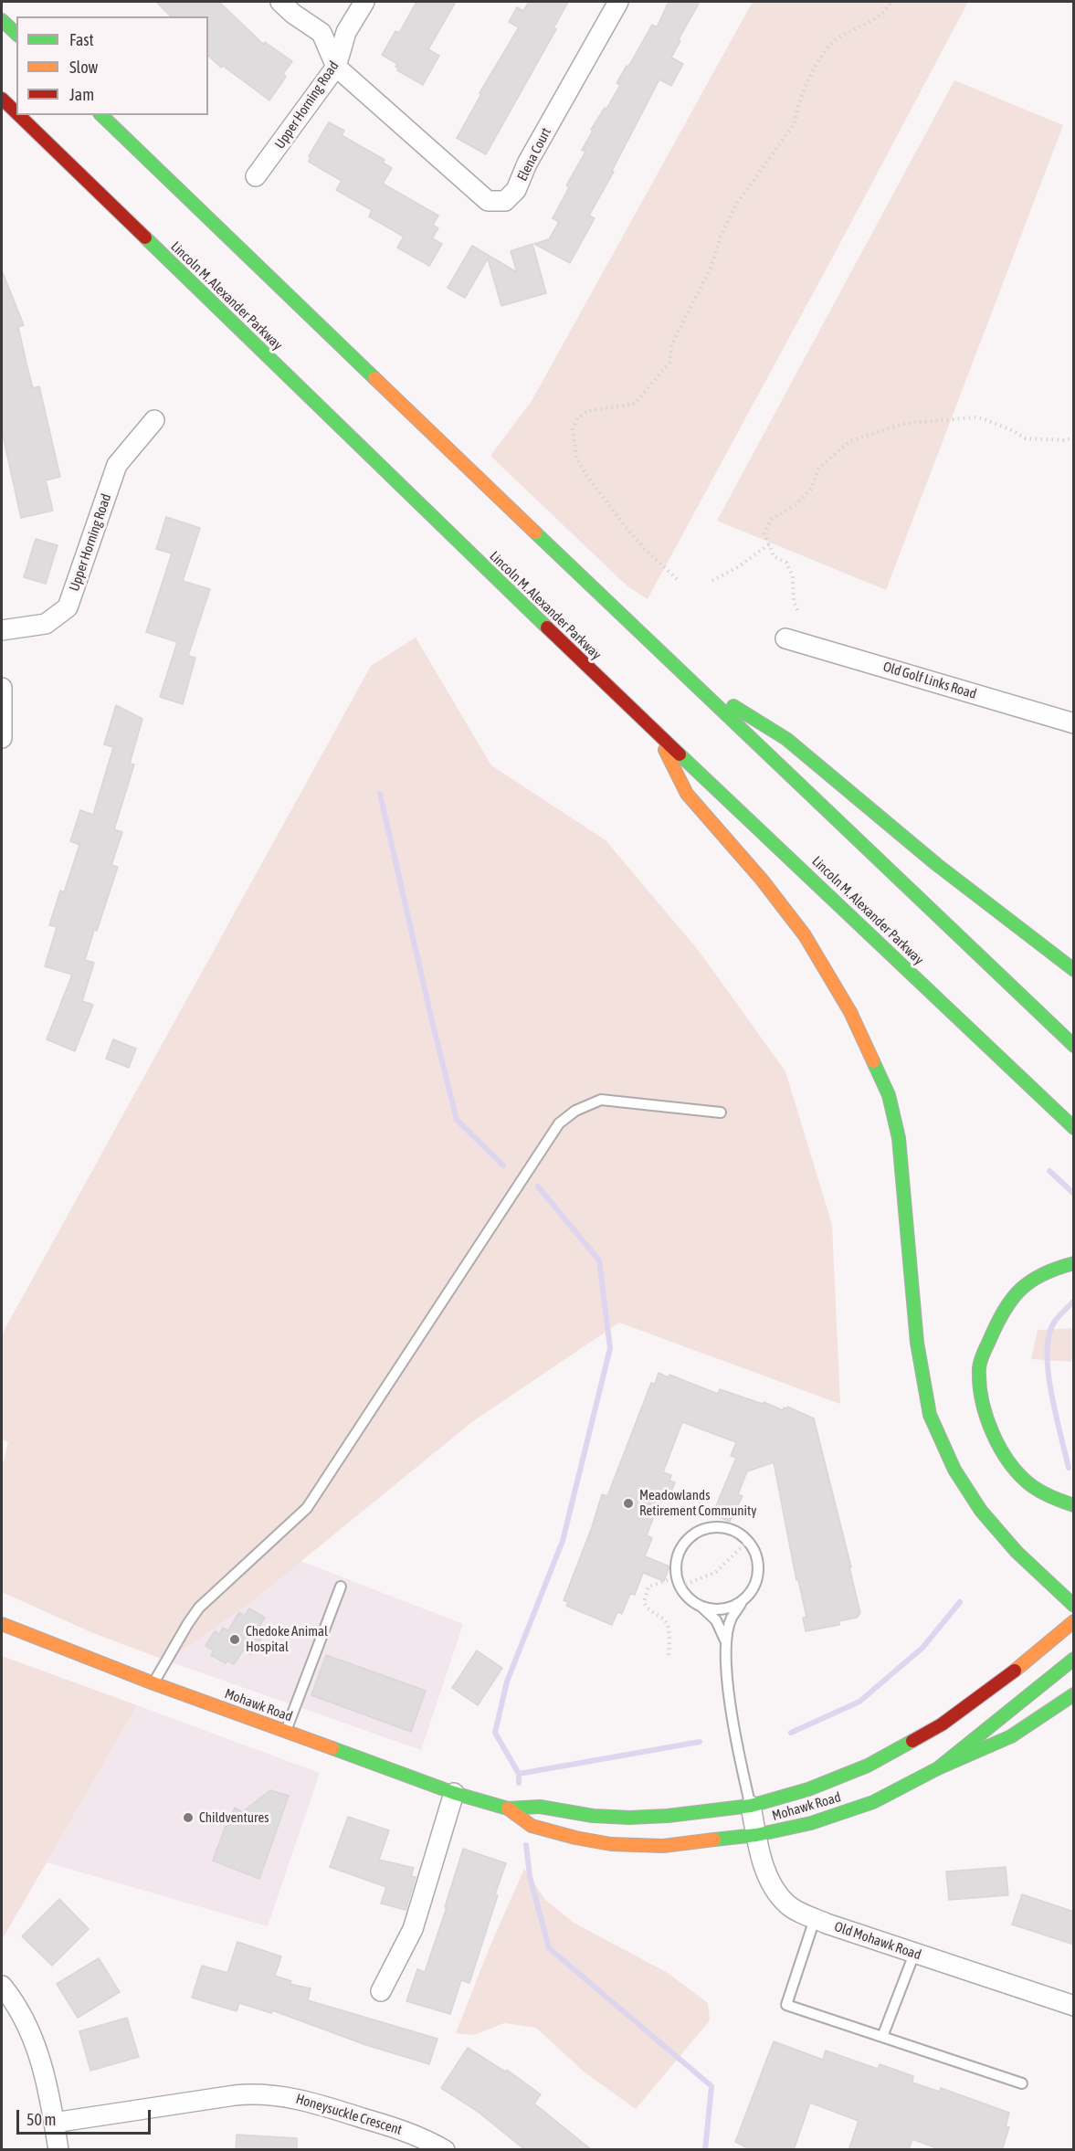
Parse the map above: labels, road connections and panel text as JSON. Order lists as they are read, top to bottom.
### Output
{
  "streets": {
    "main road": ["Lincoln M. Alexander Parkway", "Mohawk Road"],
    "street": [
      "Upper Horning Road",
      "Elena Court",
      "Old Golf Links Road",
      "Old Mohawk Road",
      "Honeysuckle Crescent"
    ]
  },
  "crossings": [
    ["Upper Horning Road", "Elena Court"],
    ["Mohawk Road", "Old Mohawk Road"]
  ],
  "places": ["Meadowlands Retirement Community", "Chedoke Animal Hospital", "Childventures"],
  "legend": ["Fast", "Slow", "Jam"],
  "scale_bar": "50 m"
}
